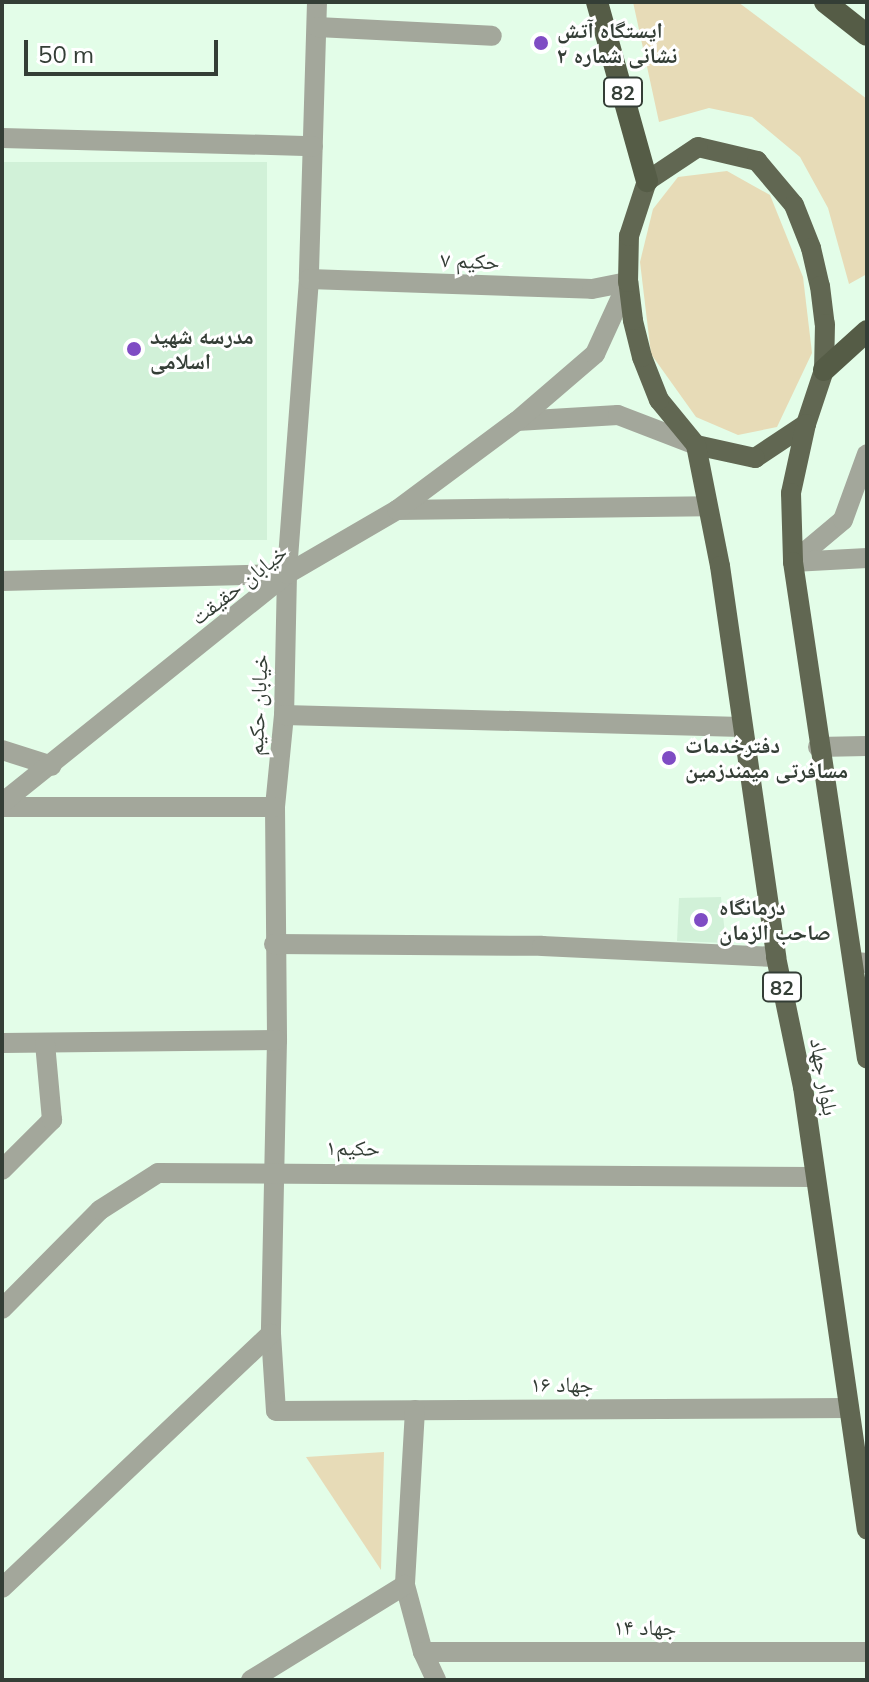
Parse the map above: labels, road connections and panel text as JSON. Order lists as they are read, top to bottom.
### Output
{
  "streets": {
    "highway": ["82"],
    "main road": ["بلوار جهاد"],
    "street": [
      "حکیم ۷",
      "خیابان حقیقت",
      "خیابان حکیم",
      "حکیم۱",
      "جهاد ۱۶",
      "جهاد ۱۴"
    ]
  },
  "crossings": [
    ["82", "حکیم ۷"],
    ["82", "خیابان حقیقت"],
    ["82", "بلوار جهاد"],
    ["حکیم ۷", "خیابان حقیقت"],
    ["حکیم ۷", "خیابان حکیم"],
    ["حکیم ۷", "بلوار جهاد"],
    ["خیابان حقیقت", "خیابان حکیم"],
    ["خیابان حقیقت", "بلوار جهاد"],
    ["خیابان حکیم", "حکیم۱"],
    ["خیابان حکیم", "جهاد ۱۶"],
    ["بلوار جهاد", "حکیم۱"],
    ["بلوار جهاد", "جهاد ۱۶"]
  ],
  "places": [
    "ایستگاه آتش نشانی شماره ۲",
    "مدرسه شهید اسلامی",
    "دفترخدمات مسافرتی میمندزمین",
    "درمانگاه صاحب الزمان"
  ],
  "scale_bar": "50 m"
}
